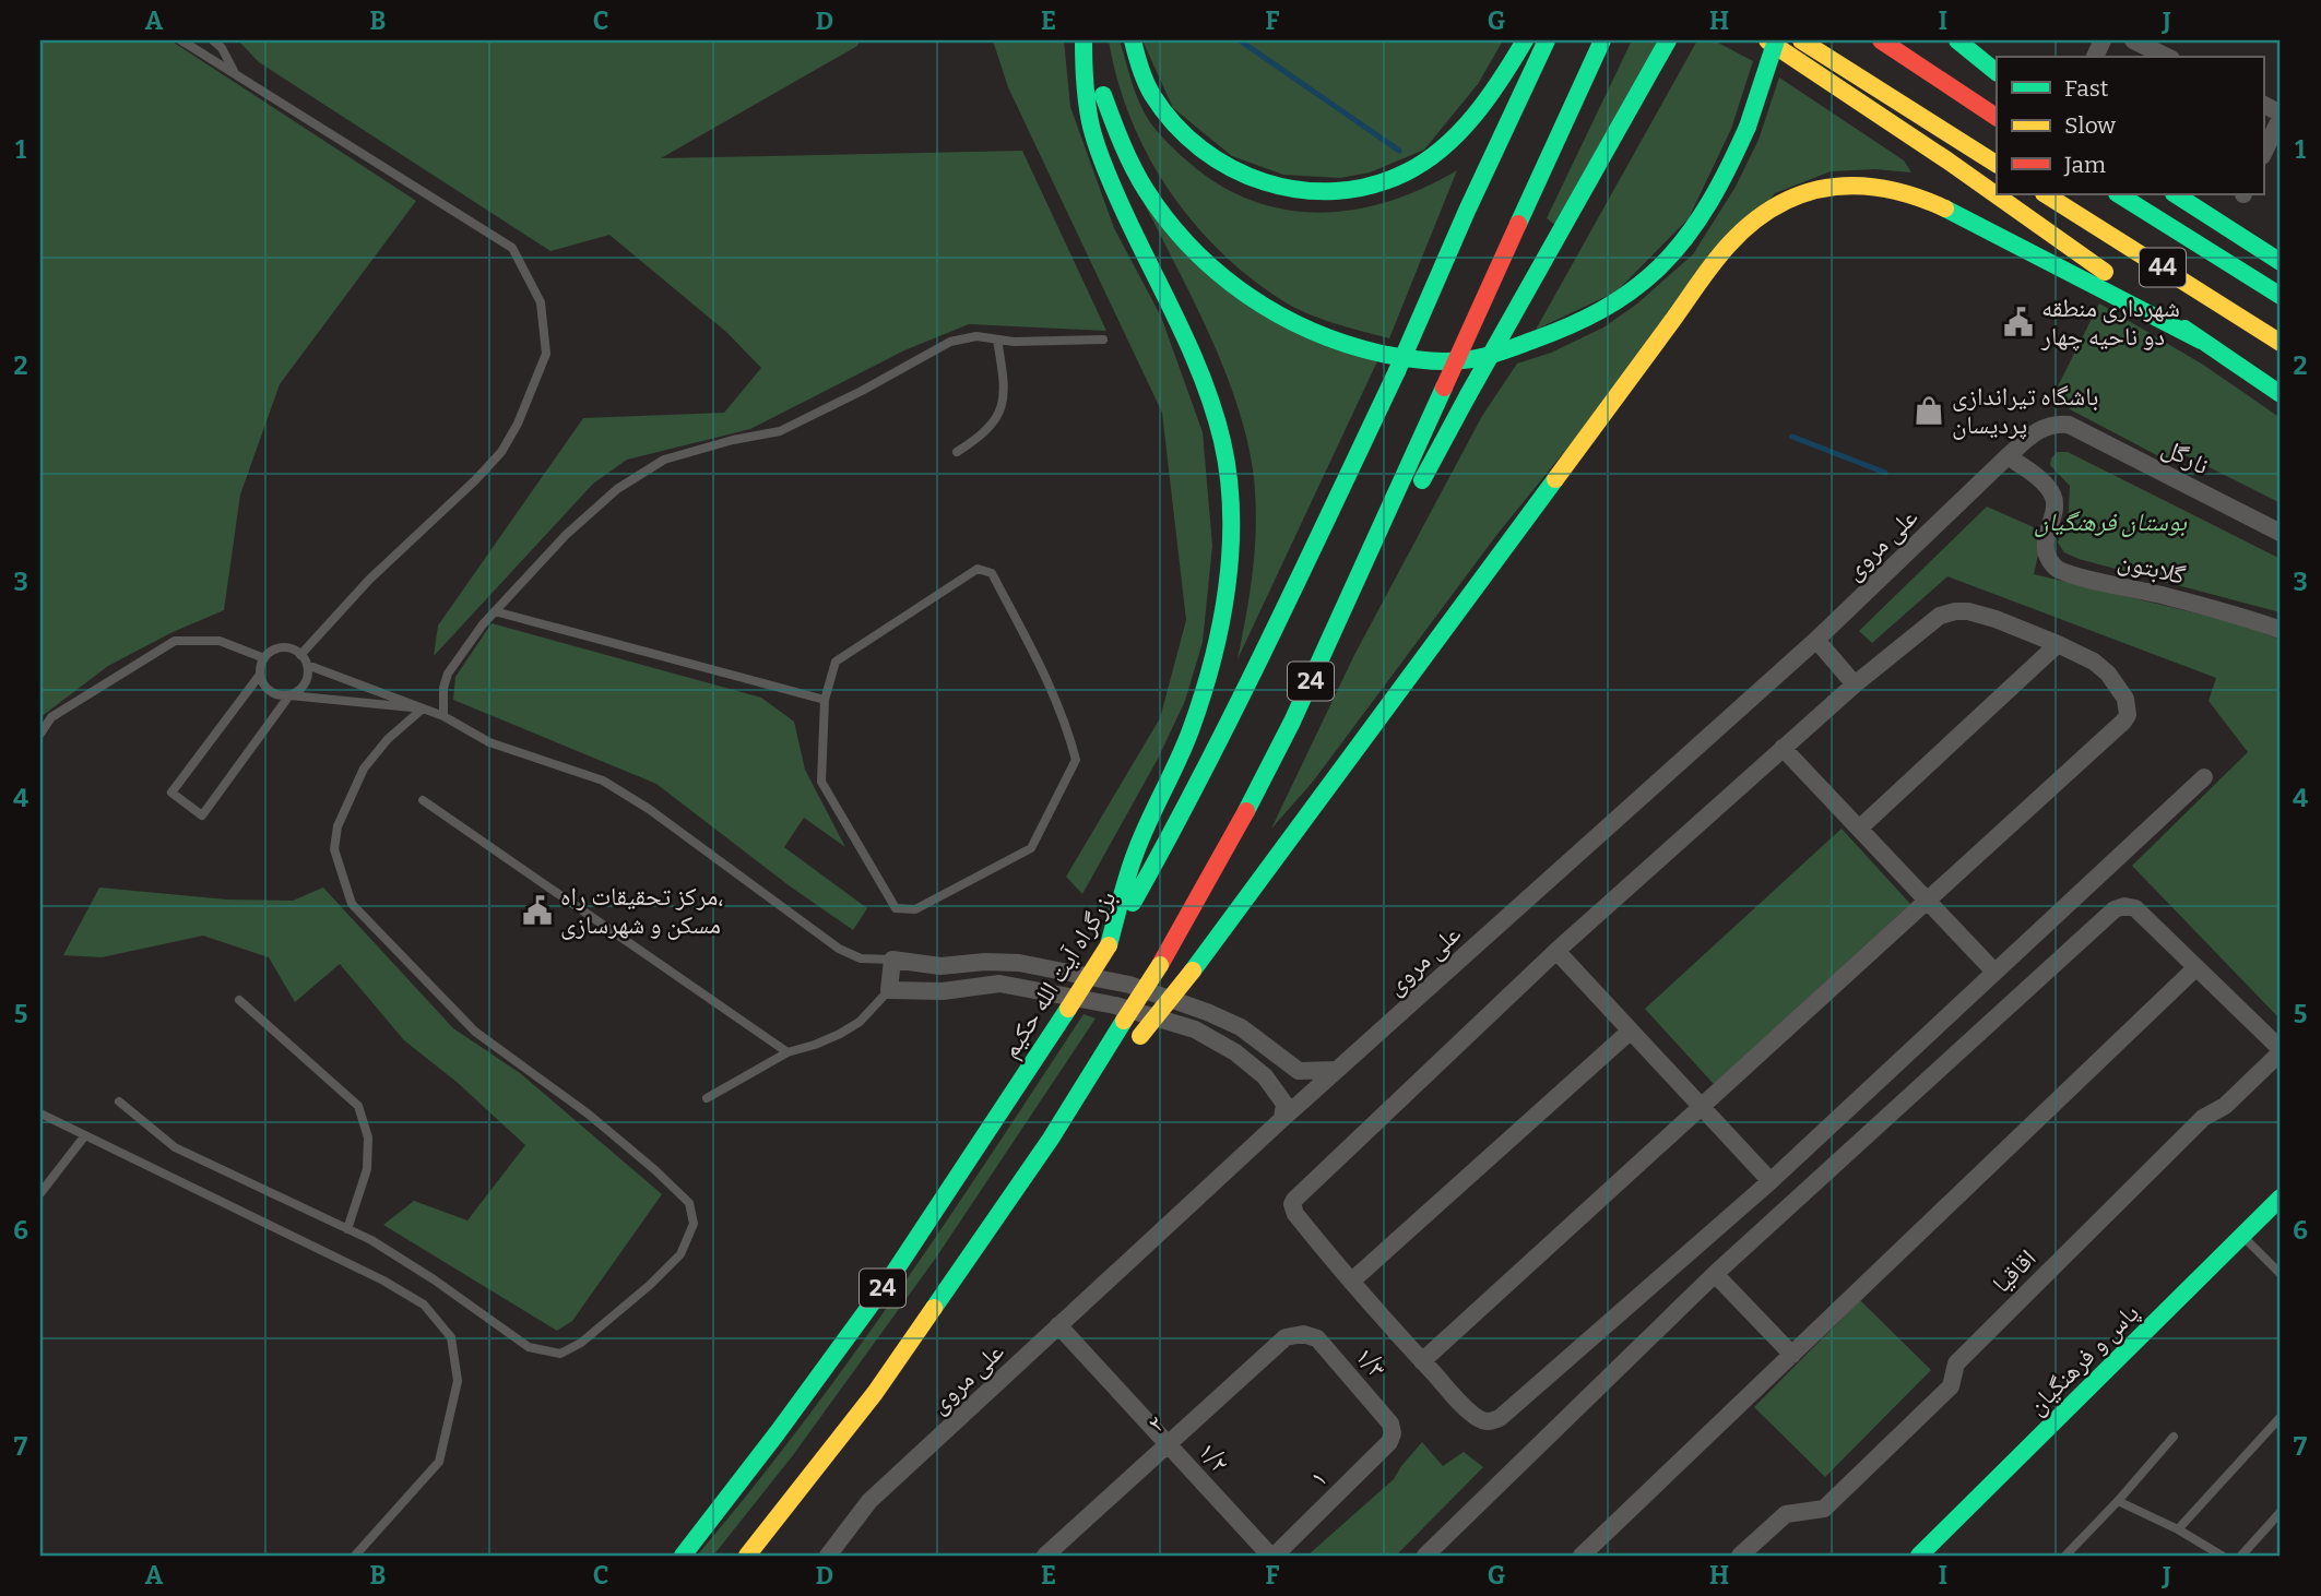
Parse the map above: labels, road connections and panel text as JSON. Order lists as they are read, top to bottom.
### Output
{
  "streets": {
    "main road": [
      "44",
      "24",
      "بزرگراه آیت الله حکیم",
      "پاس و فرهنگیان"
    ],
    "street": [
      "نارگل",
      "علی مروی",
      "گلابتون",
      "اقاقیا",
      "۱/۳",
      "۲",
      "۱/۲",
      "۱"
    ]
  },
  "crossings": [
    ["نارگل", "علی مروی"],
    ["علی مروی", "گلابتون"],
    ["علی مروی", "۱/۲"],
    ["۱/۳", "۲"],
    ["۱/۳", "۱"],
    ["۲", "۱/۲"],
    ["۱/۲", "۱"]
  ],
  "parks": ["بوستان فرهنگیان"],
  "places": {
    "public building": ["شهرداری منطقه دو ناحیه چهار", "مرکز تحقیقات راه، مسکن و شهرسازی"],
    "shop": ["باشگاه تیراندازی پردیسان"]
  },
  "legend": ["Fast", "Slow", "Jam"],
  "grid": {
    "columns": [
      "A",
      "B",
      "C",
      "D",
      "E",
      "F",
      "G",
      "H",
      "I",
      "J"
    ],
    "rows": [
      "1",
      "2",
      "3",
      "4",
      "5",
      "6",
      "7"
    ]
  }
}
